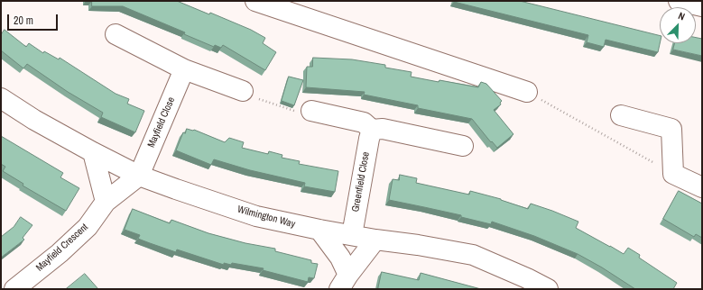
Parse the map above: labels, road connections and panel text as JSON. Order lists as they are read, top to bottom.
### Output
{
  "streets": {
    "street": [
      "Mayfield Close",
      "Greenfield Close",
      "Wilmington Way",
      "Mayfield Crescent"
    ]
  },
  "crossings": [
    ["Mayfield Close", "Wilmington Way"],
    ["Mayfield Close", "Mayfield Crescent"],
    ["Greenfield Close", "Wilmington Way"],
    ["Wilmington Way", "Mayfield Crescent"]
  ],
  "scale_bar": "20 m",
  "north": "top right"
}
